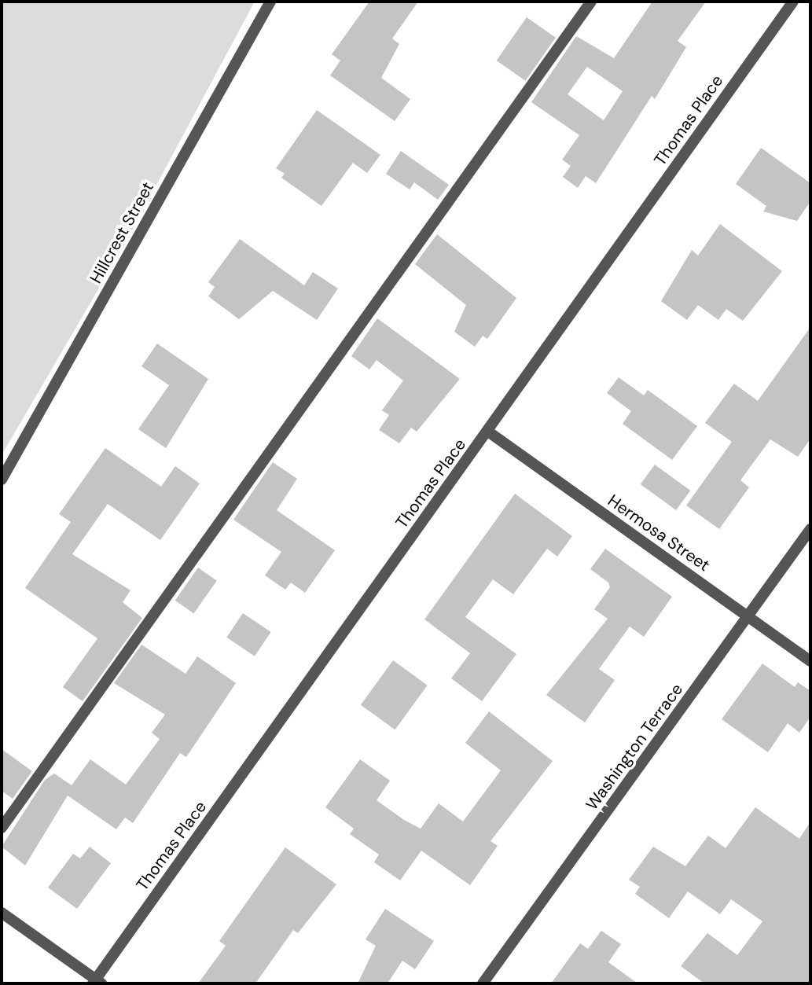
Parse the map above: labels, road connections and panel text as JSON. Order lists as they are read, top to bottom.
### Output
{
  "streets": {
    "street": [
      "Thomas Place",
      "Hillcrest Street",
      "Hermosa Street",
      "Washington Terrace"
    ]
  },
  "crossings": [
    ["Thomas Place", "Hermosa Street"],
    ["Hermosa Street", "Washington Terrace"]
  ]
}
